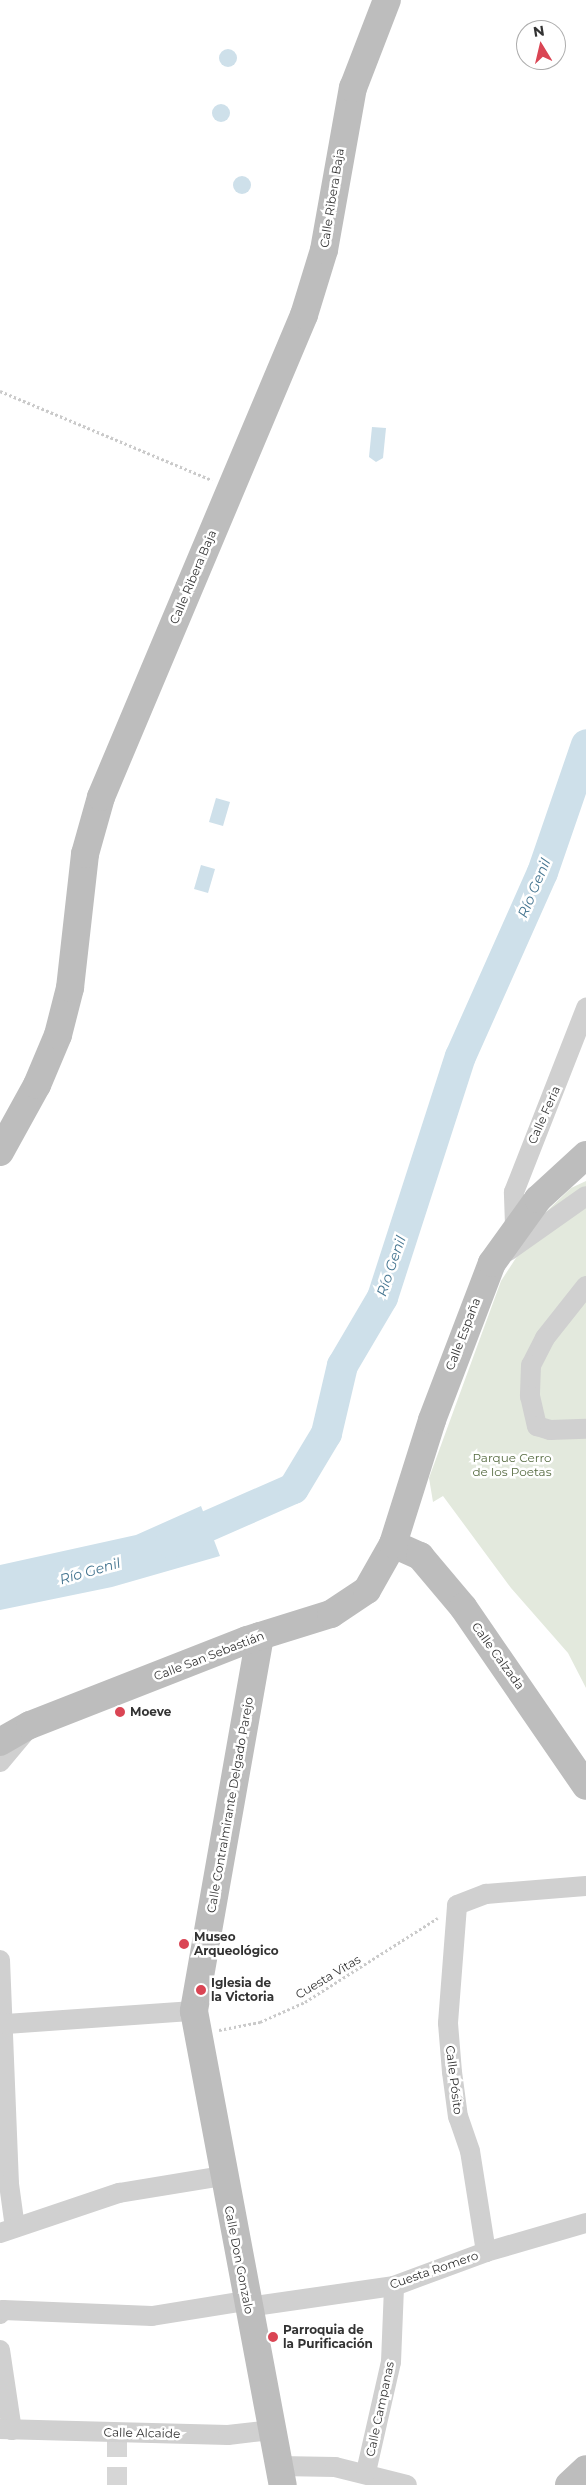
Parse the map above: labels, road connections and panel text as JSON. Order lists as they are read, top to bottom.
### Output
{
  "streets": {
    "street": [
      "Calle Ribera Baja",
      "Calle Feria",
      "Calle España",
      "Calle San Sebastián",
      "Calle Calzada",
      "Calle Contralmirante Delgado Parejo",
      "Calle Pósito",
      "Calle Don Gonzalo",
      "Cuesta Romero",
      "Calle Campanas",
      "Calle Alcaide"
    ],
    "path": ["Cuesta Vitas"]
  },
  "crossings": [
    ["Calle Feria", "Calle España"],
    ["Calle España", "Calle San Sebastián"],
    ["Calle España", "Calle Calzada"],
    ["Calle San Sebastián", "Calle Calzada"],
    ["Calle San Sebastián", "Calle Contralmirante Delgado Parejo"],
    ["Calle Contralmirante Delgado Parejo", "Cuesta Vitas"],
    ["Calle Contralmirante Delgado Parejo", "Calle Don Gonzalo"],
    ["Cuesta Vitas", "Calle Pósito"],
    ["Cuesta Vitas", "Calle Don Gonzalo"],
    ["Calle Pósito", "Cuesta Romero"],
    ["Calle Don Gonzalo", "Cuesta Romero"],
    ["Calle Don Gonzalo", "Calle Alcaide"],
    ["Cuesta Romero", "Calle Campanas"]
  ],
  "water": ["Río Genil"],
  "parks": ["Parque Cerro de los Poetas"],
  "places": [
    "Moeve",
    "Museo Arqueológico",
    "Iglesia de la Victoria",
    "Parroquia de la Purificación"
  ],
  "north": "top"
}
